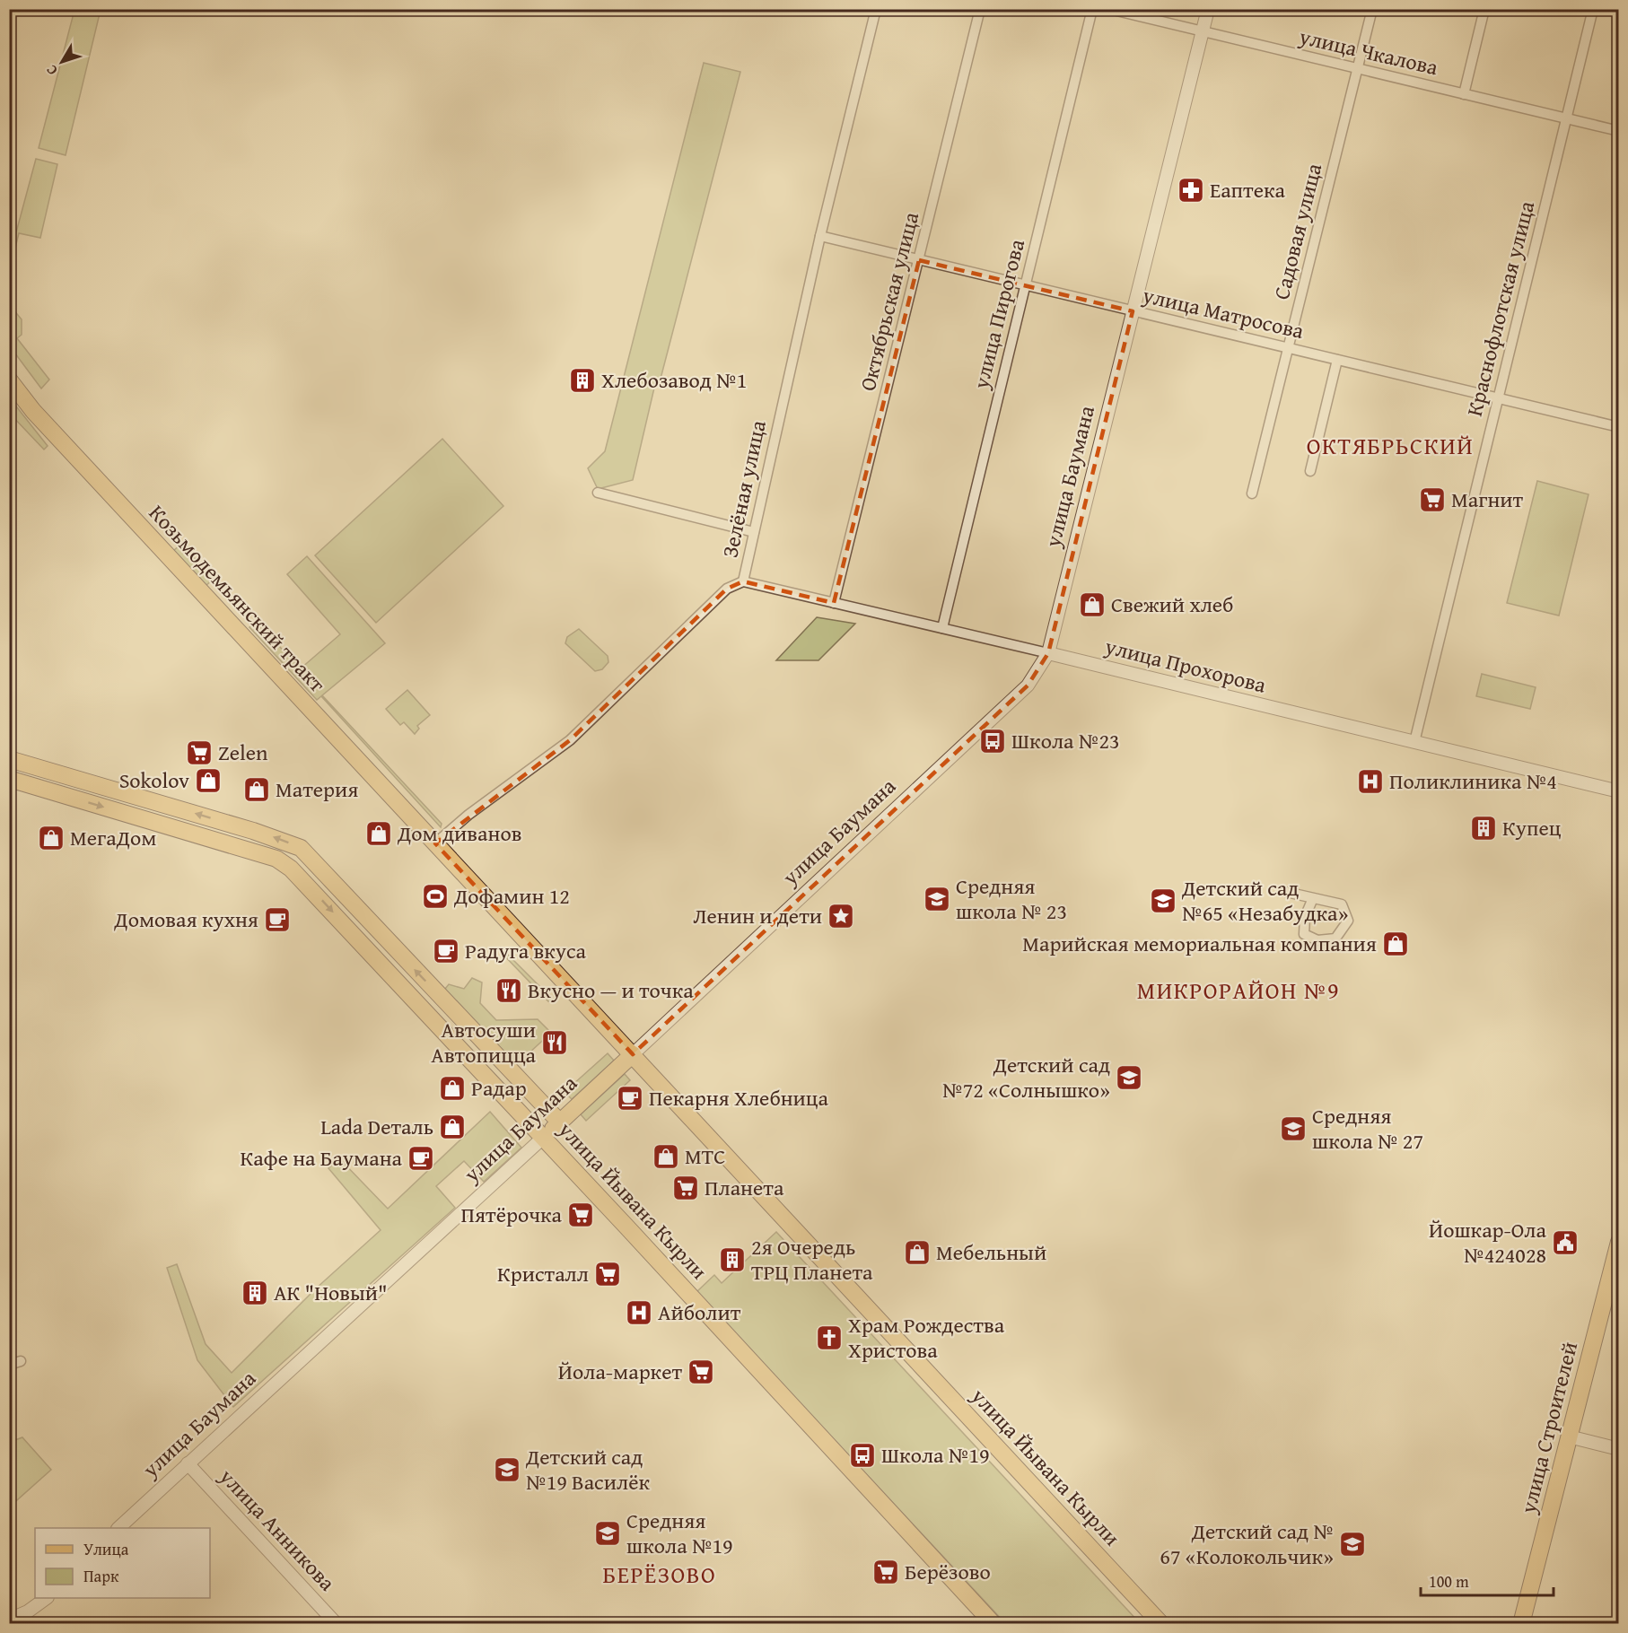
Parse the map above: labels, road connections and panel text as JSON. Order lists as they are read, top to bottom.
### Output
{
  "streets": {
    "main road": [
      "улица Баумана",
      "Козьмодемьянский тракт",
      "улица Йывана Кырли",
      "улица Строителей"
    ],
    "street": [
      "улица Чкалова",
      "Садовая улица",
      "Октябрьская улица",
      "Краснофлотская улица",
      "улица Матросова",
      "улица Пирогова",
      "Зелёная улица",
      "улица Прохорова",
      "улица Анникова"
    ]
  },
  "crossings": [
    ["улица Чкалова", "Садовая улица"],
    ["улица Чкалова", "Краснофлотская улица"],
    ["улица Чкалова", "улица Баумана"],
    ["Садовая улица", "улица Матросова"],
    ["Октябрьская улица", "улица Матросова"],
    ["Октябрьская улица", "улица Прохорова"],
    ["Краснофлотская улица", "улица Матросова"],
    ["Краснофлотская улица", "улица Прохорова"],
    ["улица Матросова", "улица Пирогова"],
    ["улица Матросова", "улица Баумана"],
    ["улица Матросова", "Зелёная улица"],
    ["улица Пирогова", "улица Прохорова"],
    ["улица Баумана", "улица Прохорова"],
    ["улица Баумана", "улица Йывана Кырли"],
    ["улица Баумана", "улица Анникова"],
    ["Зелёная улица", "Козьмодемьянский тракт"],
    ["Зелёная улица", "улица Прохорова"],
    ["Зелёная улица", "улица Йывана Кырли"],
    ["Козьмодемьянский тракт", "улица Йывана Кырли"]
  ],
  "districts": ["ОКТЯБРЬСКИЙ", "МИКРОРАЙОН №9", "БЕРЁЗОВО"],
  "places": {
    "pharmacy": ["Еаптека"],
    "building": [
      "Хлебозавод №1",
      "Купец",
      "2я Очередь ТРЦ Планета",
      "АК \"Новый\""
    ],
    "supermarket": [
      "Магнит",
      "Zelen",
      "Планета",
      "Пятёрочка",
      "Кристалл",
      "Йола-маркет",
      "Берёзово"
    ],
    "shop": [
      "Свежий хлеб",
      "Sokolov",
      "Материя",
      "Дом диванов",
      "МегаДом",
      "Марийская мемориальная компания",
      "Радар",
      "Lada Dеталь",
      "МТС",
      "Мебельный"
    ],
    "bus stop": ["Школа №23", "Школа №19"],
    "hospital": ["Поликлиника №4", "Айболит"],
    "sports": ["Дофамин 12"],
    "school or university": [
      "Средняя школа № 23",
      "Детский сад №65 «Незабудка»",
      "Детский сад №72 «Солнышко»",
      "Средняя школа № 27",
      "Детский сад №19 Василёк",
      "Средняя школа №19",
      "Детский сад № 67 «Колокольчик»"
    ],
    "place": ["Ленин и дети"],
    "cafe": [
      "Домовая кухня",
      "Радуга вкуса",
      "Пекарня Хлебница",
      "Кафе на Баумана"
    ],
    "restaurant": ["Вкусно — и точка", "Автосуши Автопицца"],
    "public building": ["Йошкар-Ола №424028"],
    "church": ["Храм Рождества Христова"]
  },
  "legend": ["Улица", "Парк"],
  "scale_bar": "100 m",
  "north": "bottom left"
}
